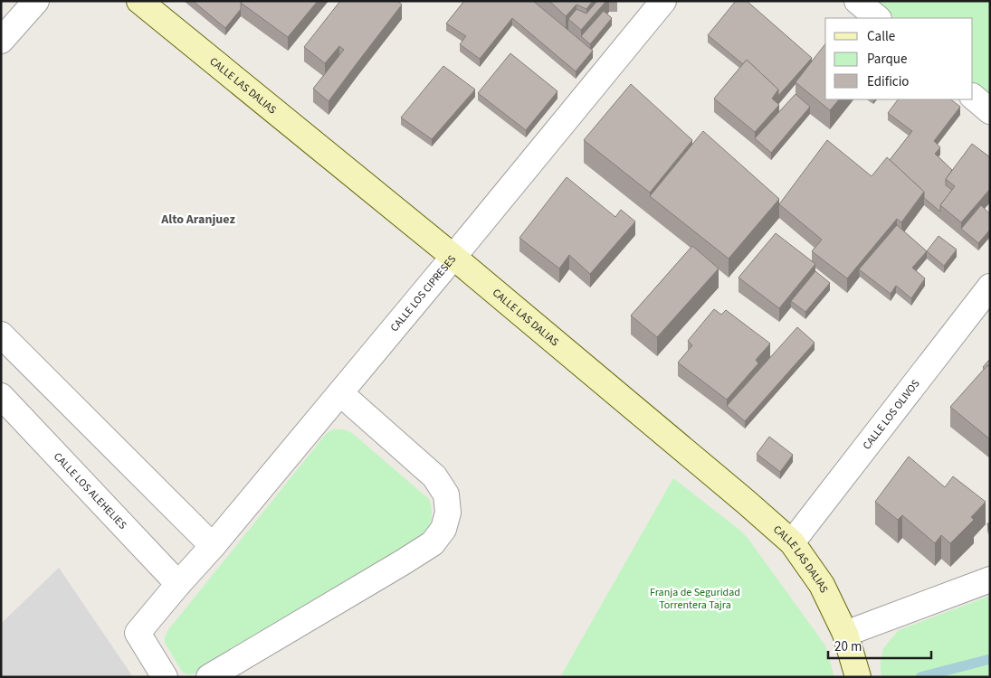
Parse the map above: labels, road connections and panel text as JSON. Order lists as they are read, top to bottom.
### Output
{
  "streets": {
    "street": [
      "CALLE LAS DALIAS",
      "CALLE LOS CIPRESES",
      "CALLE LOS OLIVOS",
      "CALLE LOS ALEHELIES"
    ]
  },
  "crossings": [
    ["CALLE LAS DALIAS", "CALLE LOS CIPRESES"],
    ["CALLE LAS DALIAS", "CALLE LOS OLIVOS"],
    ["CALLE LOS CIPRESES", "CALLE LOS ALEHELIES"]
  ],
  "districts": ["Alto Aranjuez"],
  "parks": ["Franja de Seguridad Torrentera Tajra"],
  "legend": ["Calle", "Parque", "Edificio"],
  "scale_bar": "20 m"
}
